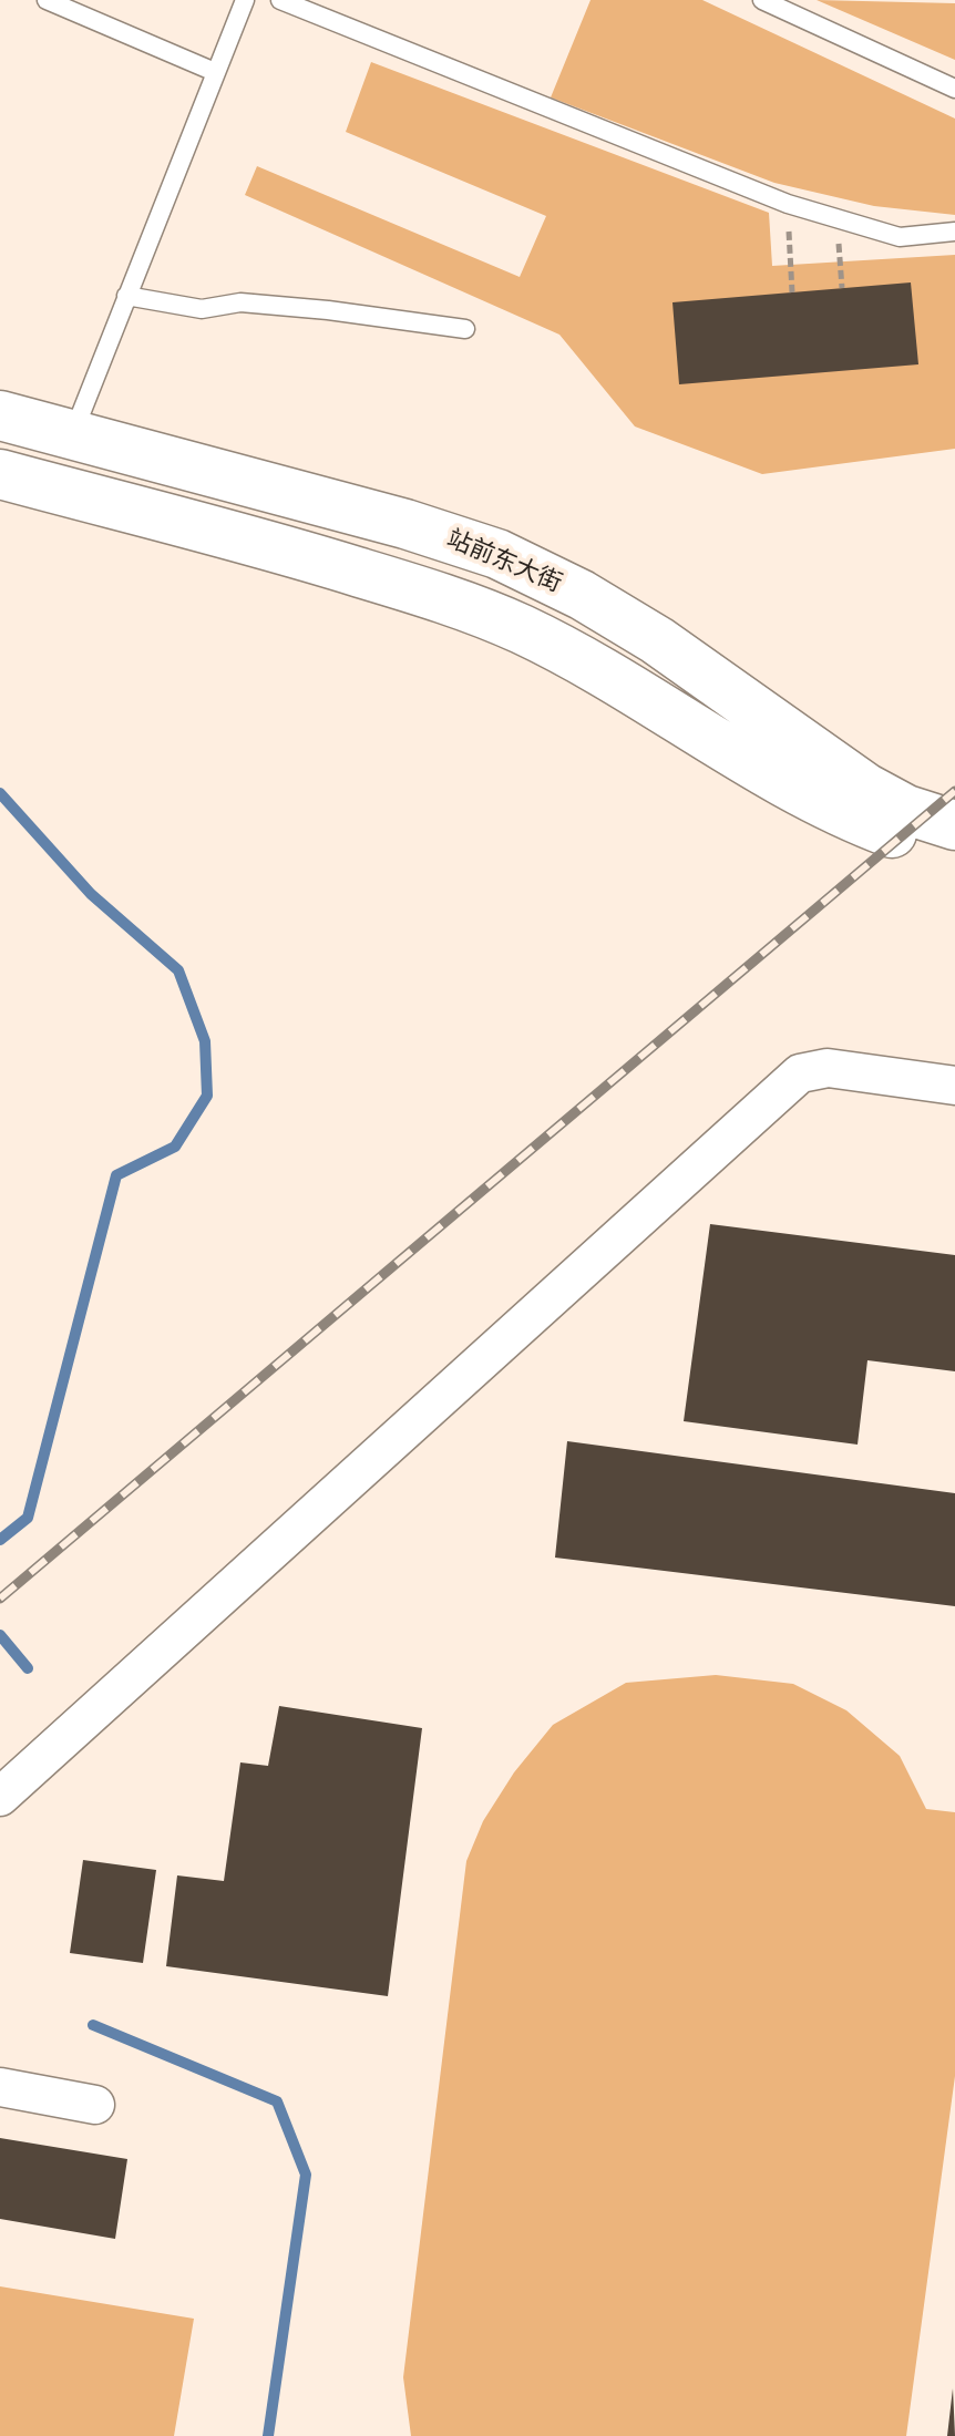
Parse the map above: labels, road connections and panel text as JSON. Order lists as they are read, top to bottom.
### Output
{
  "streets": {
    "main road": ["站前东大街"]
  }
}
